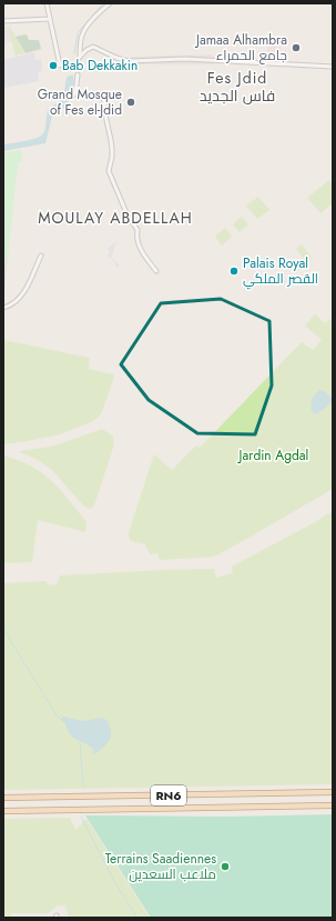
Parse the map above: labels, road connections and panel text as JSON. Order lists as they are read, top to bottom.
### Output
{
  "streets": {
    "main road": ["RN6"]
  },
  "districts": ["Fes Jdid فاس الجديد", "MOULAY ABDELLAH"],
  "parks": ["Jardin Agdal"],
  "places": [
    "Jamaa Alhambra جامع الحمراء",
    "Bab Dekkakin",
    "Grand Mosque of Fes el-Jdid",
    "Palais Royal القصر الملكي",
    "Terrains Saadiennes ملاعب السعدين"
  ]
}
